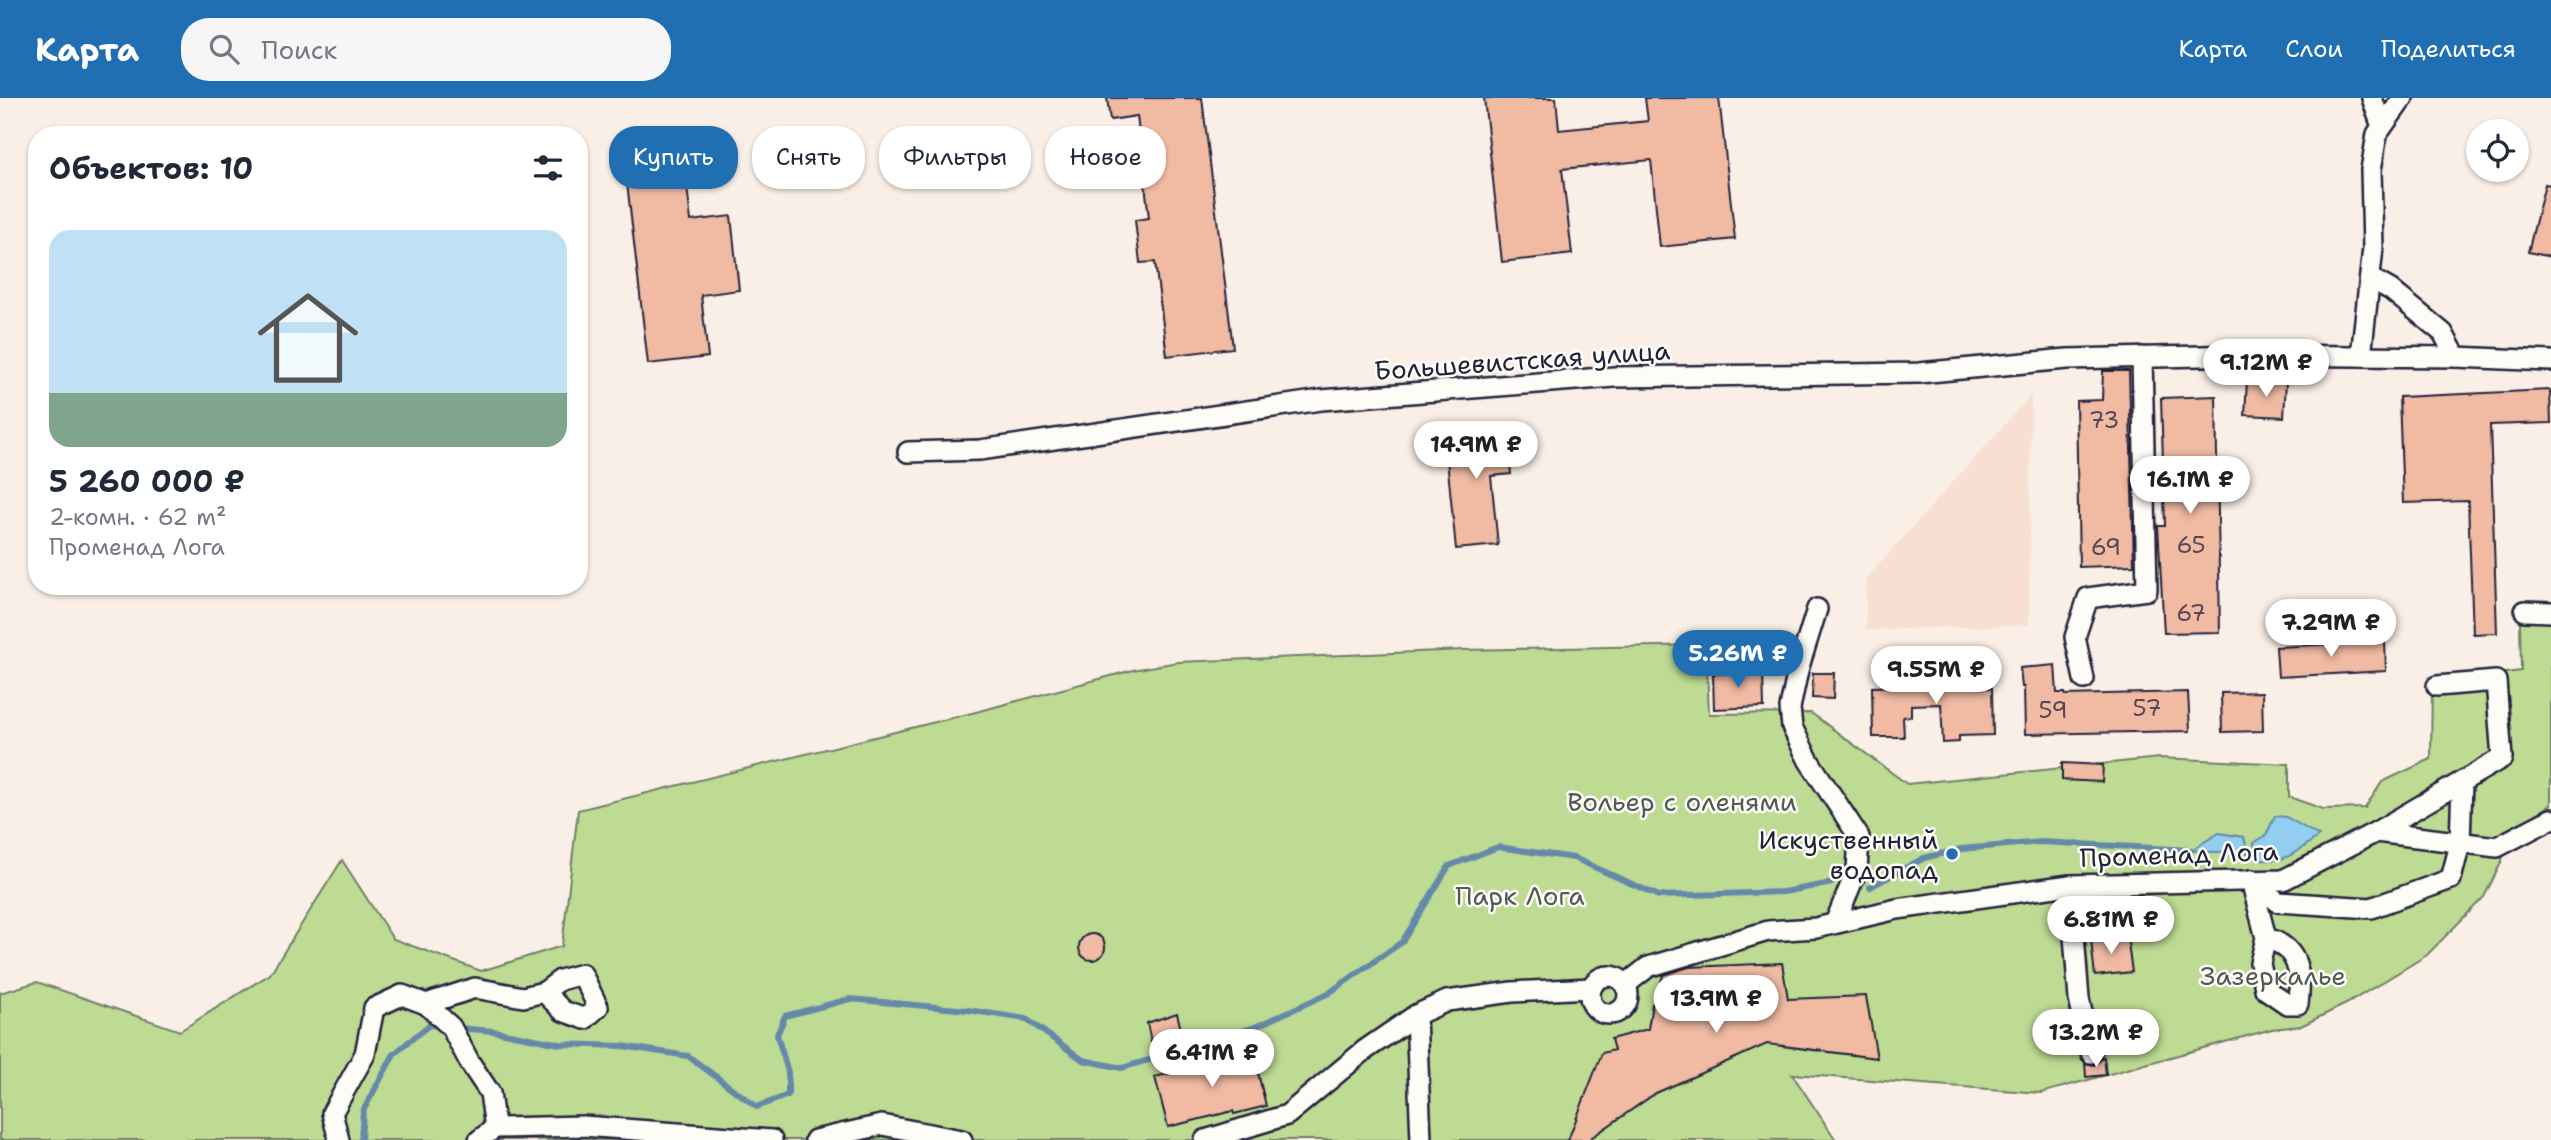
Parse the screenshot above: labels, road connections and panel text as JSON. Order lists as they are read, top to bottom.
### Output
{
  "streets": {
    "street": ["Большевистская улица", "Променад Лога"]
  },
  "parks": ["Вольер с оленями", "Парк Лога", "Зазеркалье"],
  "places": ["Искуственный водопад"],
  "house_numbers": [
    "73",
    "65",
    "69",
    "67",
    "57",
    "59"
  ],
  "page": {
    "header": "Карта",
    "search": "Поиск",
    "nav": ["Карта", "Слои", "Поделиться"],
    "chip": [
      "Купить",
      "Снять",
      "Фильтры",
      "Новое"
    ],
    "heading": "Объектов: 10",
    "list": [
      {
        "name": "5 260 000 ₽",
        "note": "2-комн. · 62 m² · Променад Лога"
      }
    ],
    "price": [
      "9.12M ₽",
      "14.9M ₽",
      "16.1M ₽",
      "7.29M ₽",
      "5.26M ₽",
      "9.55M ₽",
      "6.81M ₽",
      "13.9M ₽",
      "13.2M ₽",
      "6.41M ₽"
    ]
  }
}
